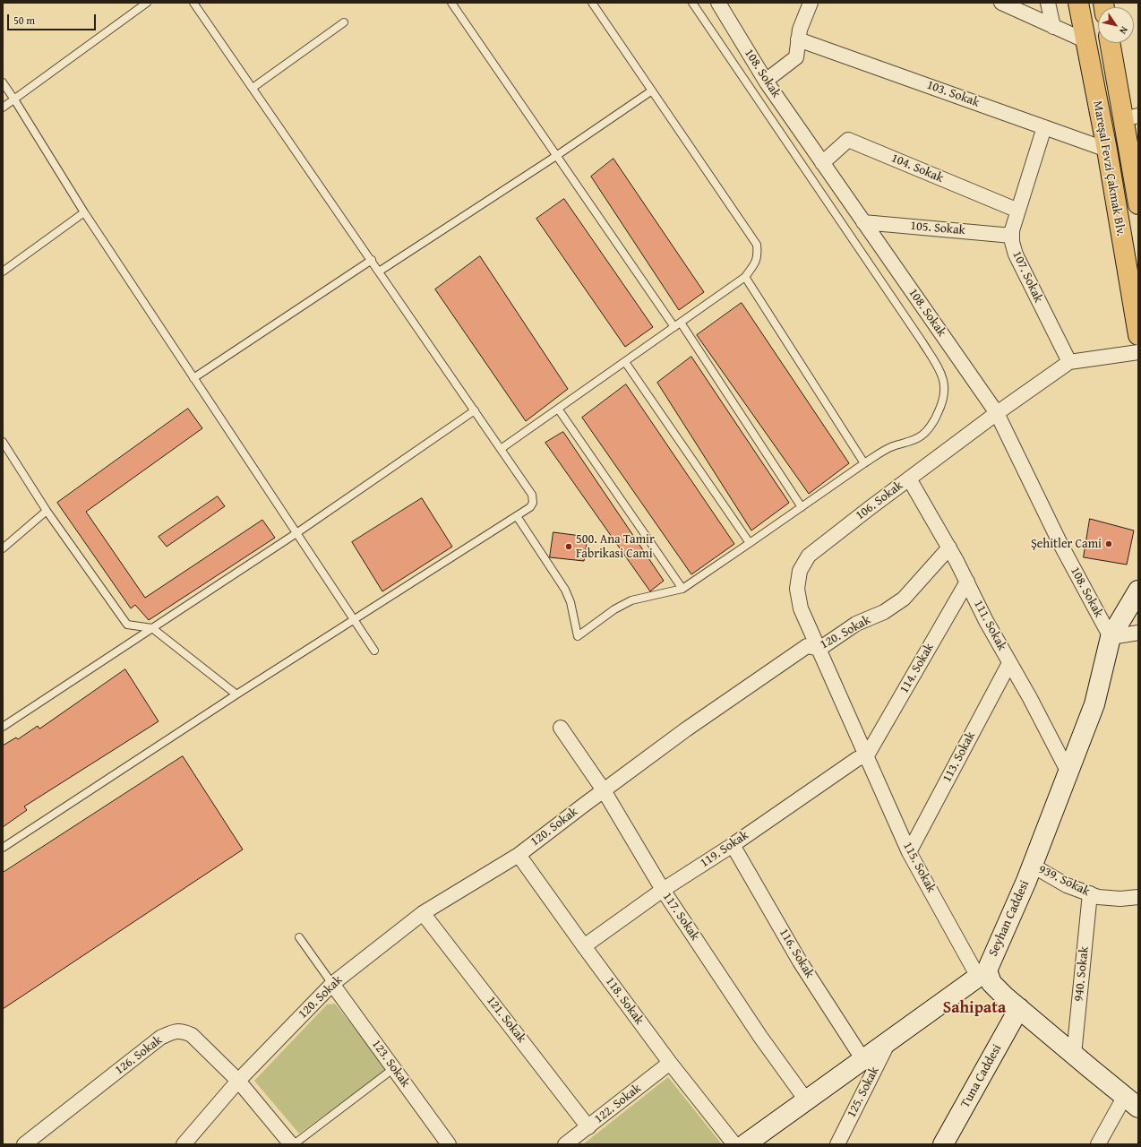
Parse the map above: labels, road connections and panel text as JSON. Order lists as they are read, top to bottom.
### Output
{
  "streets": {
    "main road": ["Mareşal Fevzi Çakmak Blv.", "Seyhan Caddesi", "Tuna Caddesi"],
    "street": [
      "108. Sokak",
      "103. Sokak",
      "104. Sokak",
      "105. Sokak",
      "107. Sokak",
      "106. Sokak",
      "111. Sokak",
      "120. Sokak",
      "114. Sokak",
      "113. Sokak",
      "119. Sokak",
      "115. Sokak",
      "939. Sokak",
      "117. Sokak",
      "116. Sokak",
      "940. Sokak",
      "118. Sokak",
      "121. Sokak",
      "126. Sokak",
      "123. Sokak",
      "125. Sokak",
      "122. Sokak"
    ]
  },
  "crossings": [
    ["108. Sokak", "104. Sokak"],
    ["108. Sokak", "105. Sokak"],
    ["108. Sokak", "106. Sokak"],
    ["108. Sokak", "Seyhan Caddesi"],
    ["103. Sokak", "Mareşal Fevzi Çakmak Blv."],
    ["103. Sokak", "107. Sokak"],
    ["104. Sokak", "107. Sokak"],
    ["105. Sokak", "107. Sokak"],
    ["107. Sokak", "106. Sokak"],
    ["106. Sokak", "111. Sokak"],
    ["106. Sokak", "120. Sokak"],
    ["106. Sokak", "114. Sokak"],
    ["106. Sokak", "119. Sokak"],
    ["106. Sokak", "115. Sokak"],
    ["111. Sokak", "120. Sokak"],
    ["111. Sokak", "114. Sokak"],
    ["111. Sokak", "113. Sokak"],
    ["111. Sokak", "Seyhan Caddesi"],
    ["120. Sokak", "117. Sokak"],
    ["120. Sokak", "118. Sokak"],
    ["120. Sokak", "121. Sokak"],
    ["120. Sokak", "126. Sokak"],
    ["120. Sokak", "123. Sokak"],
    ["114. Sokak", "119. Sokak"],
    ["114. Sokak", "115. Sokak"],
    ["113. Sokak", "115. Sokak"],
    ["119. Sokak", "115. Sokak"],
    ["119. Sokak", "117. Sokak"],
    ["119. Sokak", "116. Sokak"],
    ["119. Sokak", "118. Sokak"],
    ["115. Sokak", "Seyhan Caddesi"],
    ["939. Sokak", "Seyhan Caddesi"],
    ["939. Sokak", "940. Sokak"],
    ["118. Sokak", "122. Sokak"],
    ["121. Sokak", "122. Sokak"]
  ],
  "districts": ["Sahipata"],
  "places": ["Şehitler Cami", "500. Ana Tamir Fabrikasi Cami"],
  "scale_bar": "50 m",
  "north": "bottom right"
}
